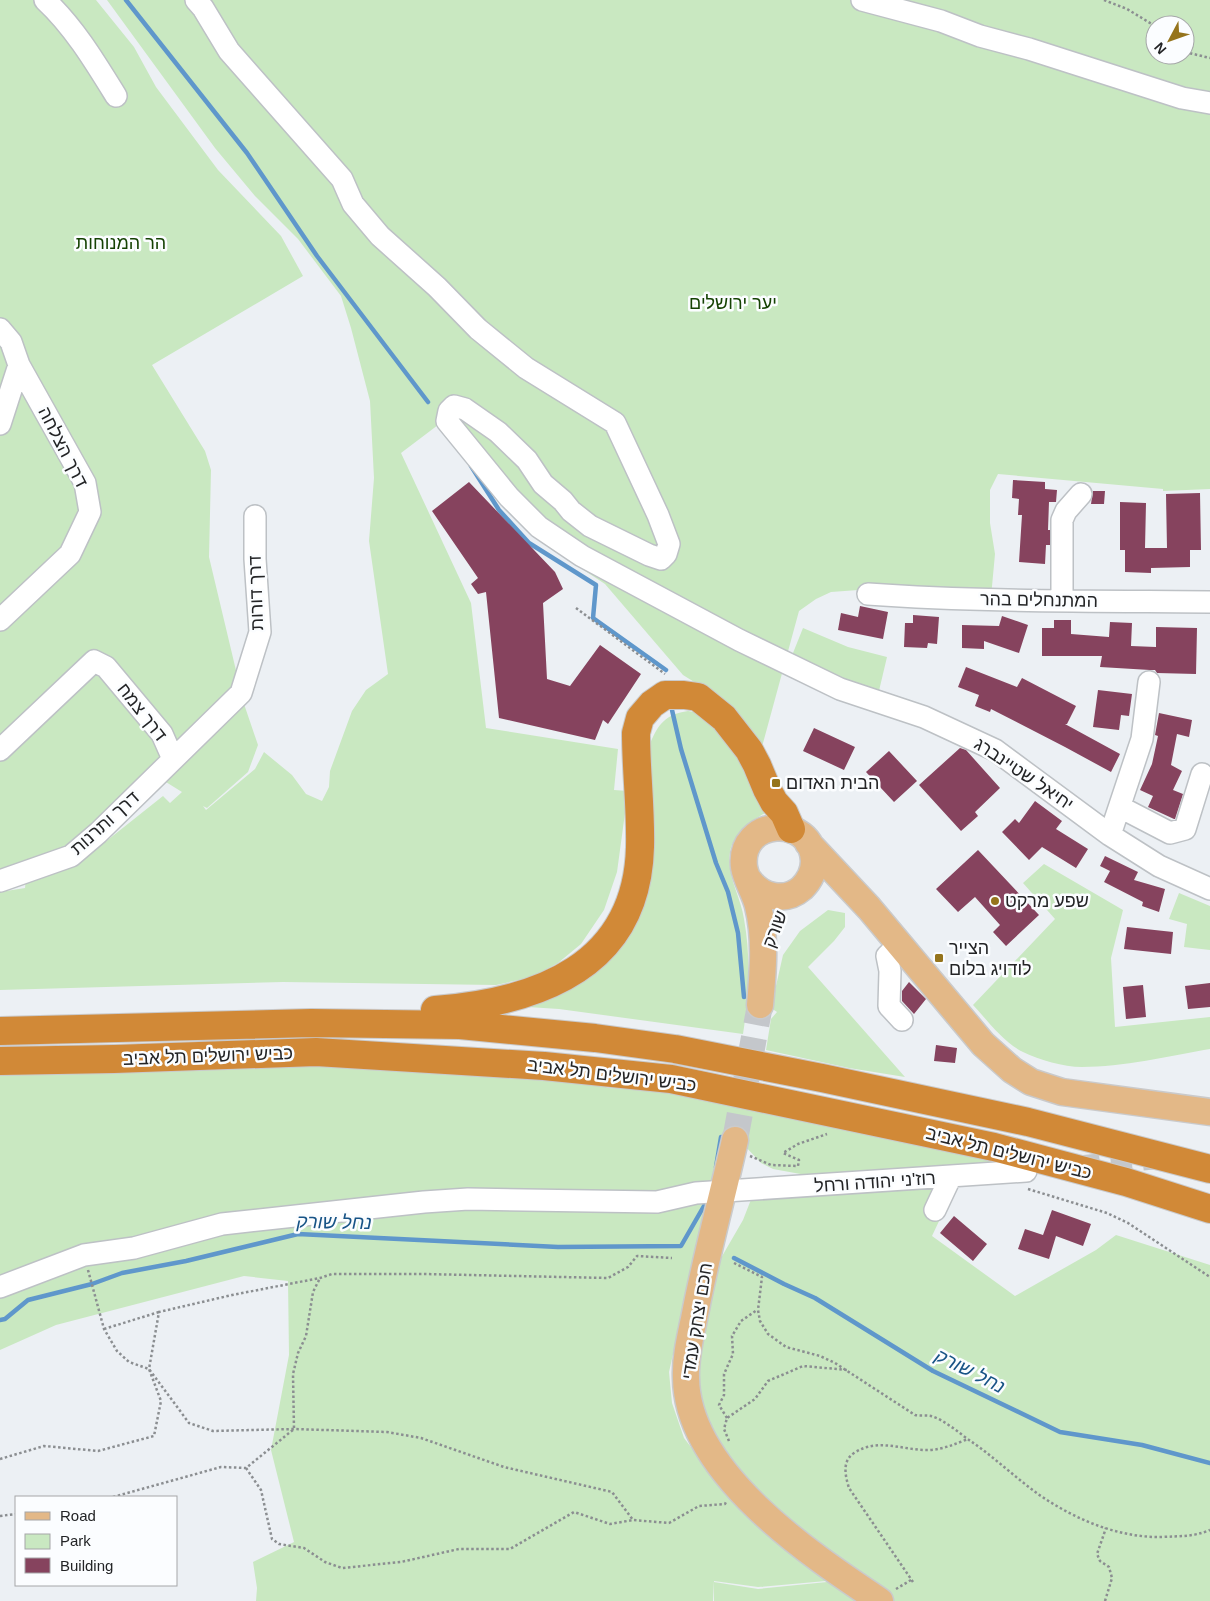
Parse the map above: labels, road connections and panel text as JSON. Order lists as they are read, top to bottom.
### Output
{
  "streets": {
    "highway": ["כביש ירושלים תל אביב"],
    "main road": ["שורק", "חכם יצחק עמדי"],
    "street": [
      "דרך הצלחה",
      "דרך דורות",
      "המתנחלים בהר",
      "דרך צמח",
      "יחיאל שטיינברג",
      "דרך ותרנות",
      "רוז'ני יהודה ורחל"
    ]
  },
  "crossings": [
    ["דרך דורות", "דרך צמח"],
    ["דרך דורות", "דרך ותרנות"],
    ["דרך צמח", "דרך ותרנות"],
    ["רוז'ני יהודה ורחל", "חכם יצחק עמדי"]
  ],
  "water": ["נחל שורק"],
  "parks": ["הר המנוחות", "יער ירושלים"],
  "places": {
    "transit": ["הבית האדום", "הצייר לודויג בלום"],
    "other": ["שפע מרקט"]
  },
  "legend": ["Road", "Park", "Building"],
  "north": "bottom left"
}
